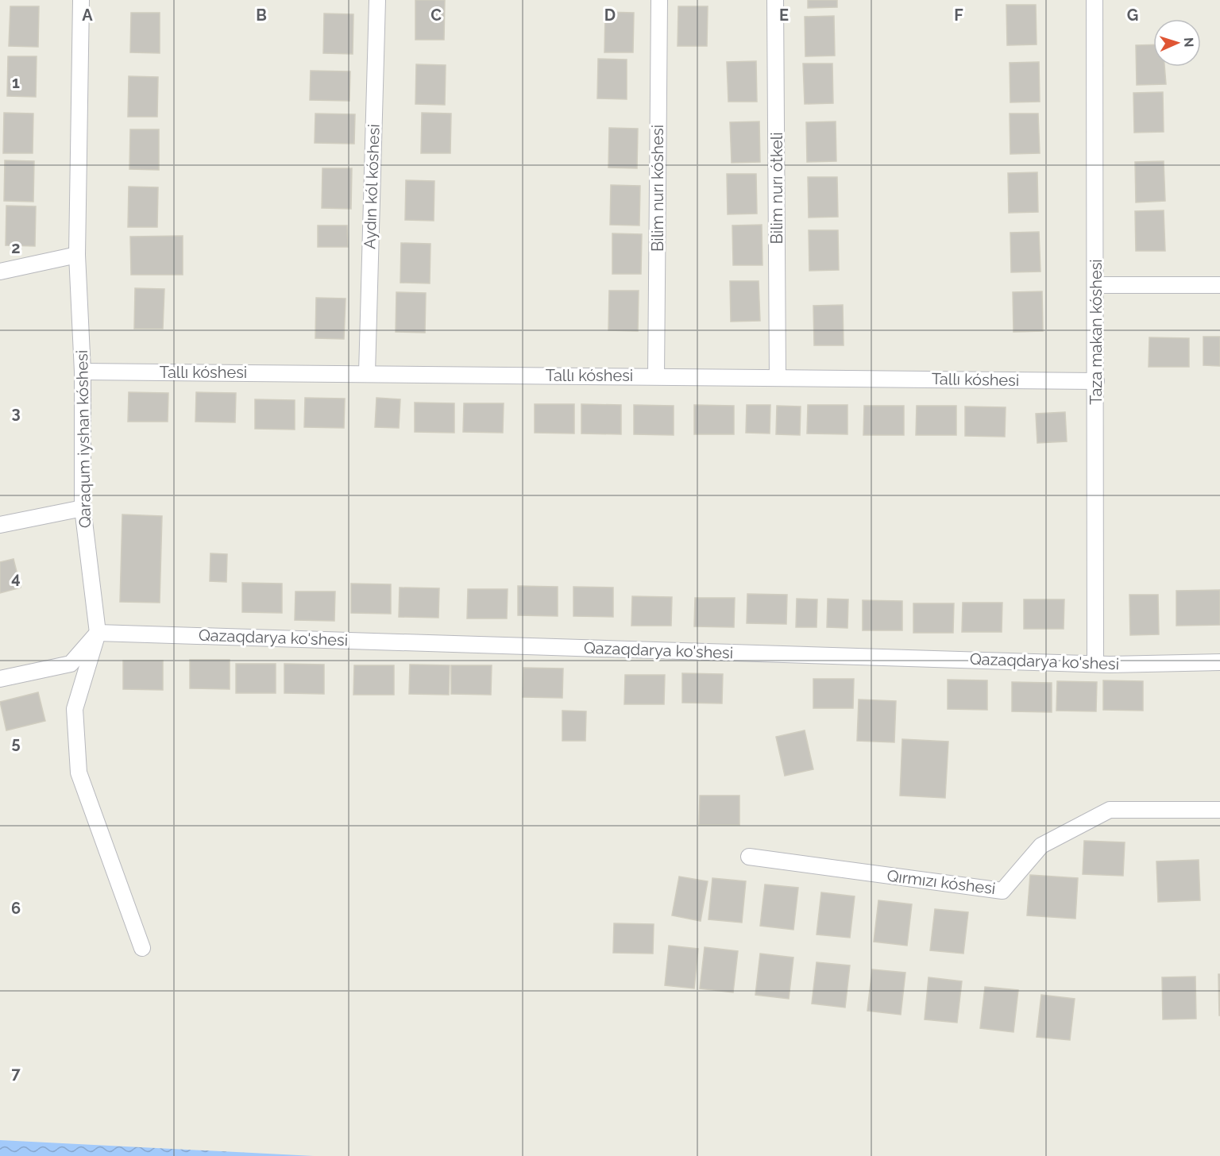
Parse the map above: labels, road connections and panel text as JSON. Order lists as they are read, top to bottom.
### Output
{
  "streets": {
    "street": [
      "Aydın kól kóshesi",
      "Bilim nurı kóshesi",
      "Bilim nurı ótkeli",
      "Taza makan kóshesi",
      "Tallı kóshesi",
      "Qaraqum iyshan kóshesi",
      "Qazaqdarya ko'shesi",
      "Qırmızı kóshesi"
    ]
  },
  "crossings": [
    ["Aydın kól kóshesi", "Tallı kóshesi"],
    ["Bilim nurı kóshesi", "Tallı kóshesi"],
    ["Bilim nurı ótkeli", "Tallı kóshesi"],
    ["Taza makan kóshesi", "Tallı kóshesi"],
    ["Taza makan kóshesi", "Qazaqdarya ko'shesi"],
    ["Tallı kóshesi", "Qaraqum iyshan kóshesi"],
    ["Qaraqum iyshan kóshesi", "Qazaqdarya ko'shesi"]
  ],
  "north": "right",
  "grid": {
    "columns": [
      "A",
      "B",
      "C",
      "D",
      "E",
      "F",
      "G"
    ],
    "rows": [
      "1",
      "2",
      "3",
      "4",
      "5",
      "6",
      "7"
    ]
  }
}
